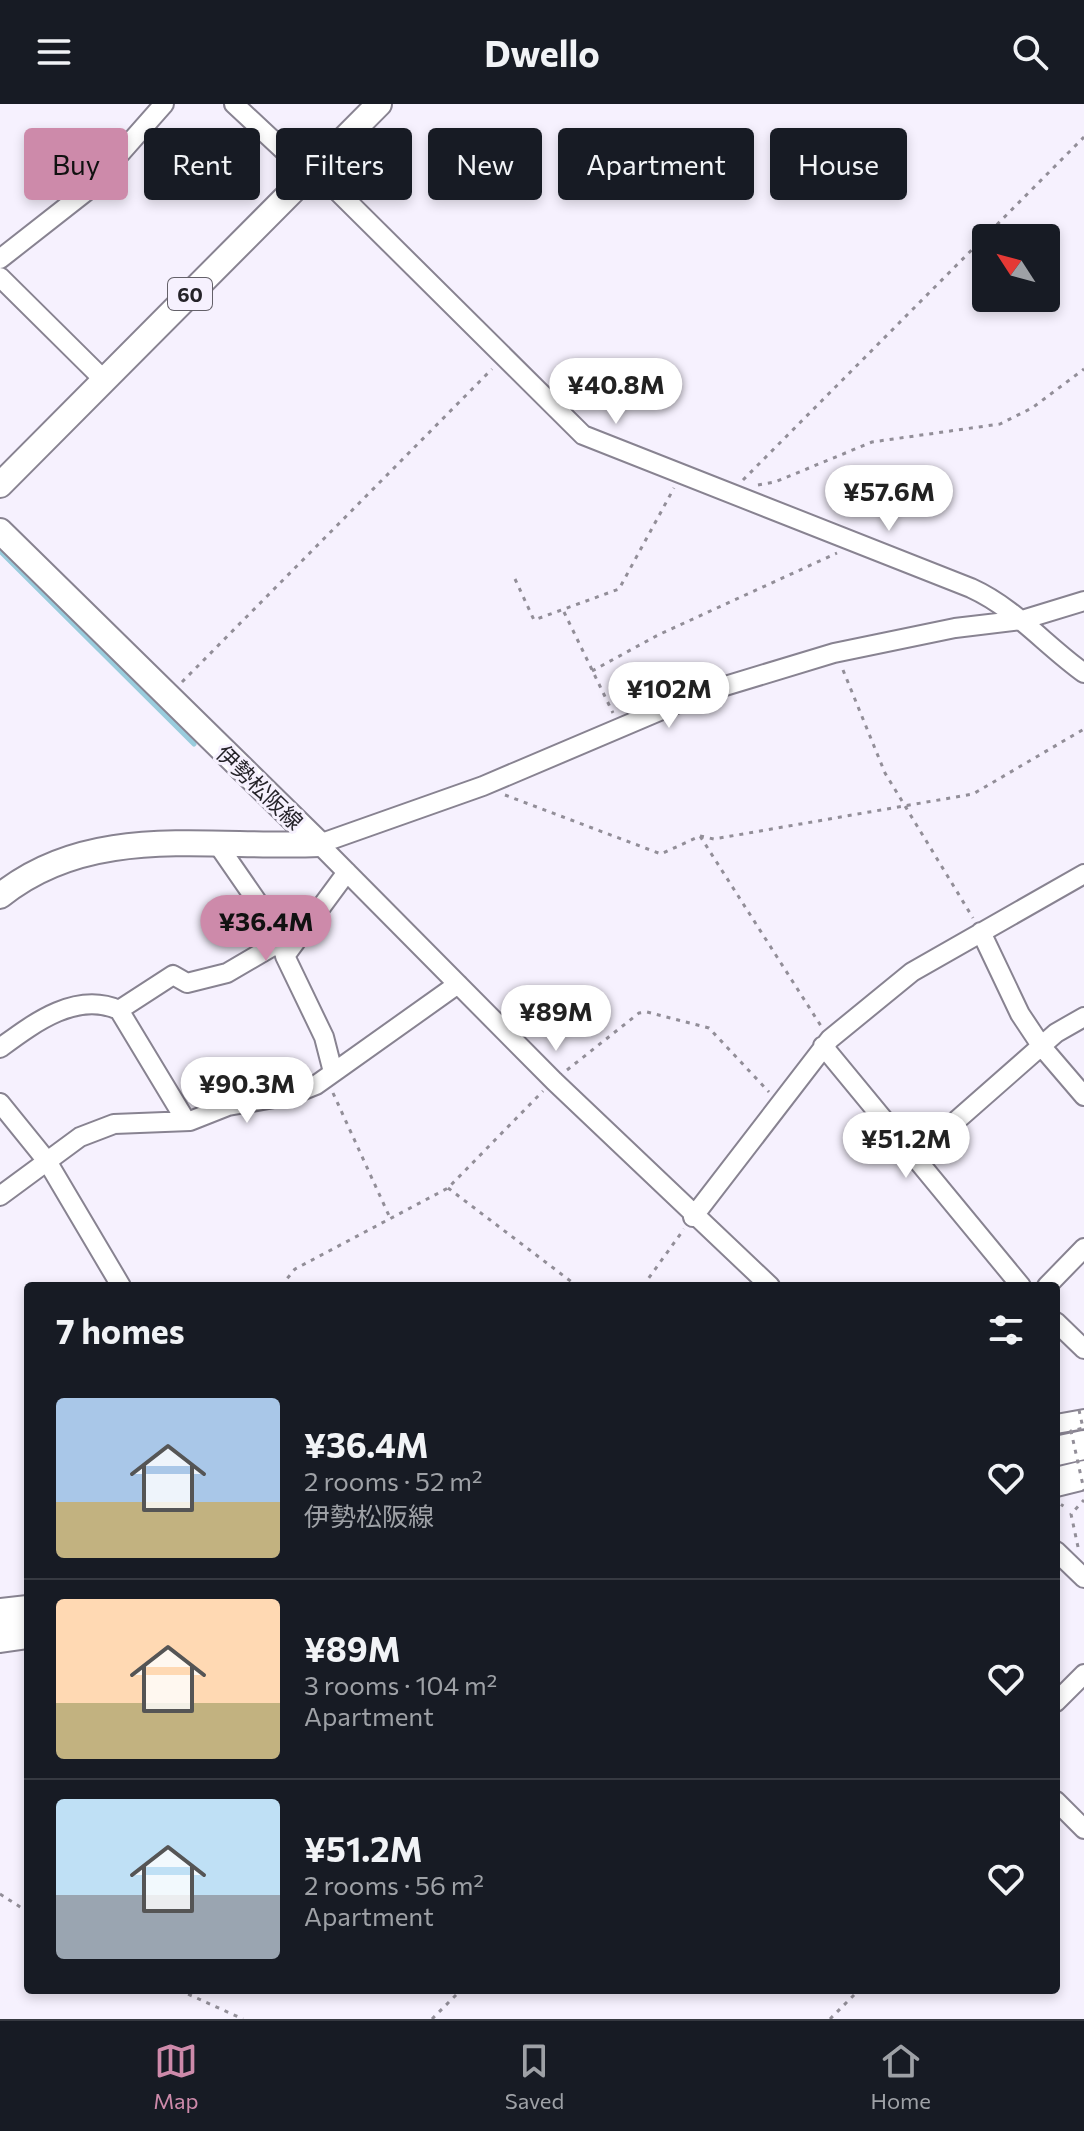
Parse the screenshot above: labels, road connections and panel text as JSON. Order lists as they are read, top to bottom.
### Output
{
  "streets": {
    "main road": ["60", "伊勢松阪線"]
  },
  "north": "top left",
  "page": {
    "header": "Dwello",
    "chip": [
      "Buy",
      "Rent",
      "Filters",
      "New",
      "Apartment",
      "House"
    ],
    "price": [
      "¥40.8M",
      "¥57.6M",
      "¥102M",
      "¥36.4M",
      "¥89M",
      "¥90.3M",
      "¥51.2M"
    ],
    "heading": "7 homes",
    "list": [
      {
        "name": "¥36.4M",
        "note": "2 rooms · 52 m² · 伊勢松阪線"
      },
      {
        "name": "¥89M",
        "note": "3 rooms · 104 m² · Apartment"
      },
      {
        "name": "¥51.2M",
        "note": "2 rooms · 56 m² · Apartment"
      }
    ],
    "tabs": ["Map", "Saved", "Home"]
  }
}
